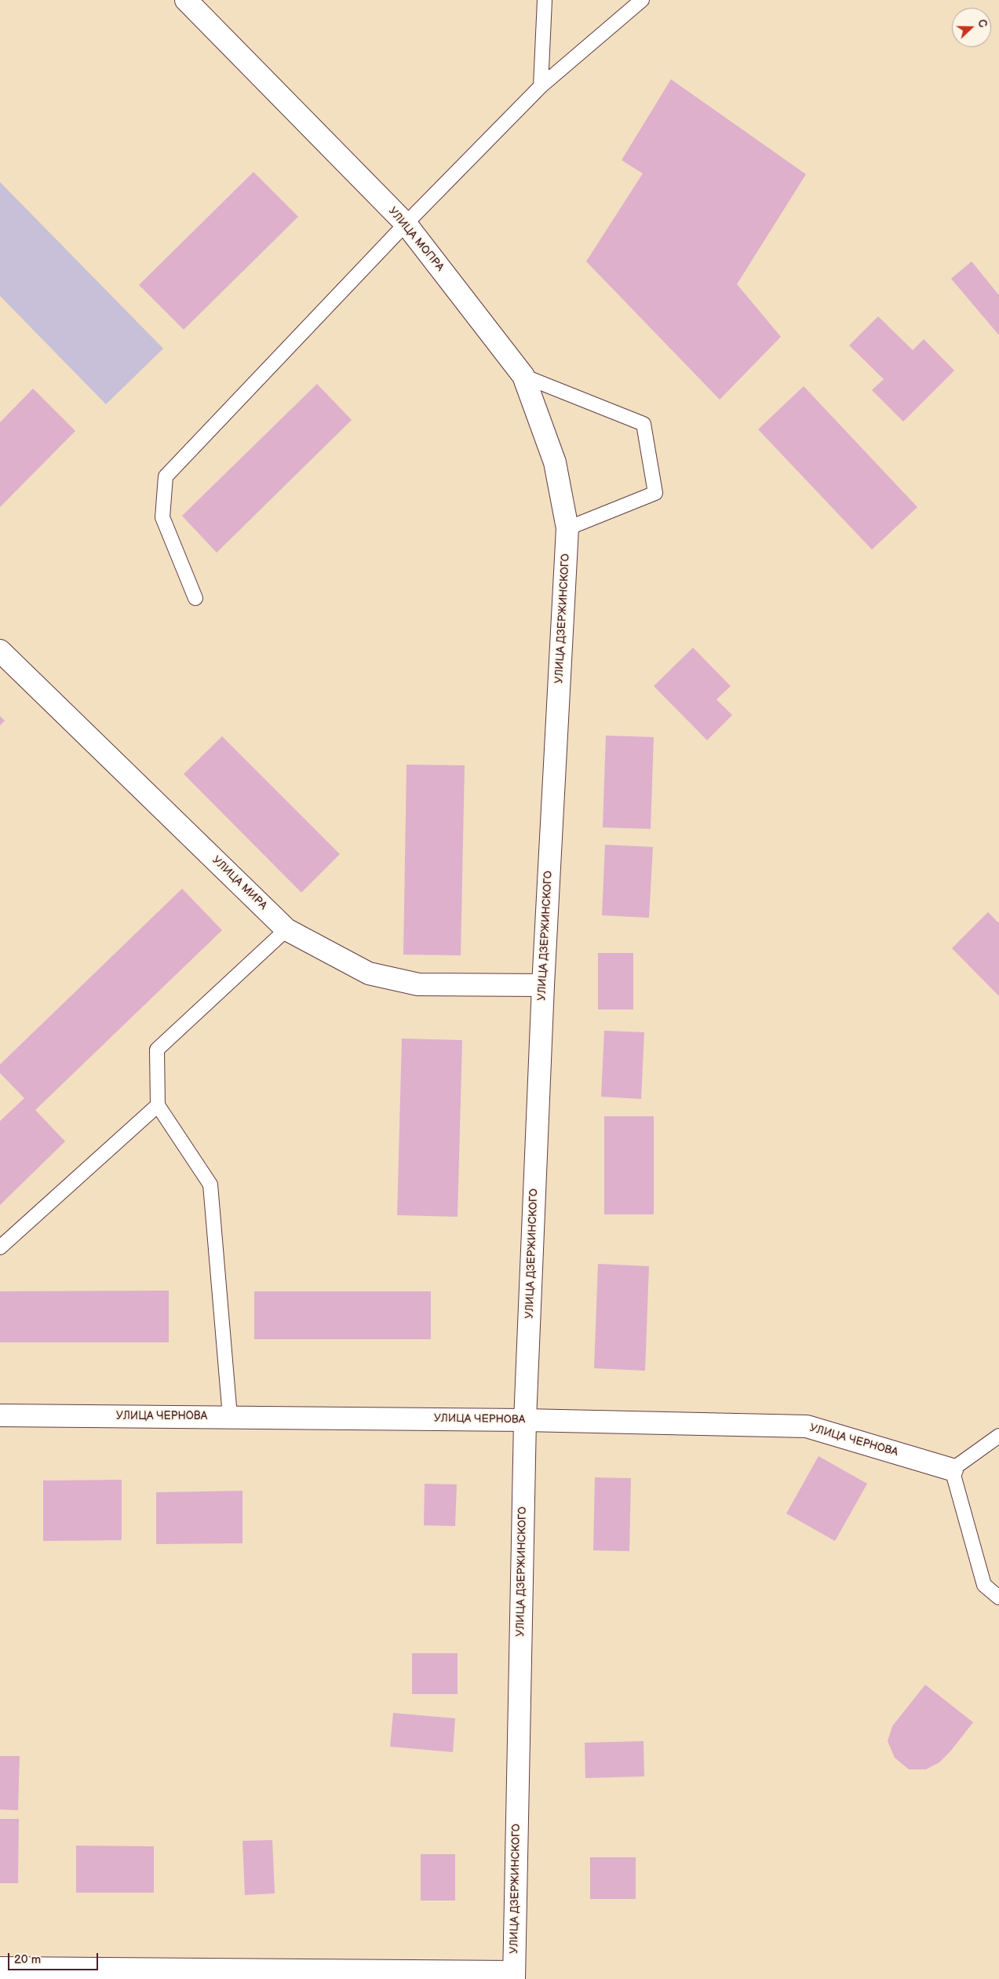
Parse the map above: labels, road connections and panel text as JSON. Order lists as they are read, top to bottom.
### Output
{
  "streets": {
    "street": [
      "УЛИЦА МОПРА",
      "УЛИЦА ДЗЕРЖИНСКОГО",
      "УЛИЦА МИРА",
      "УЛИЦА ЧЕРНОВА"
    ]
  },
  "crossings": [
    ["УЛИЦА МОПРА", "УЛИЦА ДЗЕРЖИНСКОГО"],
    ["УЛИЦА ДЗЕРЖИНСКОГО", "УЛИЦА МИРА"],
    ["УЛИЦА ДЗЕРЖИНСКОГО", "УЛИЦА ЧЕРНОВА"]
  ],
  "scale_bar": "20 m",
  "north": "right"
}
